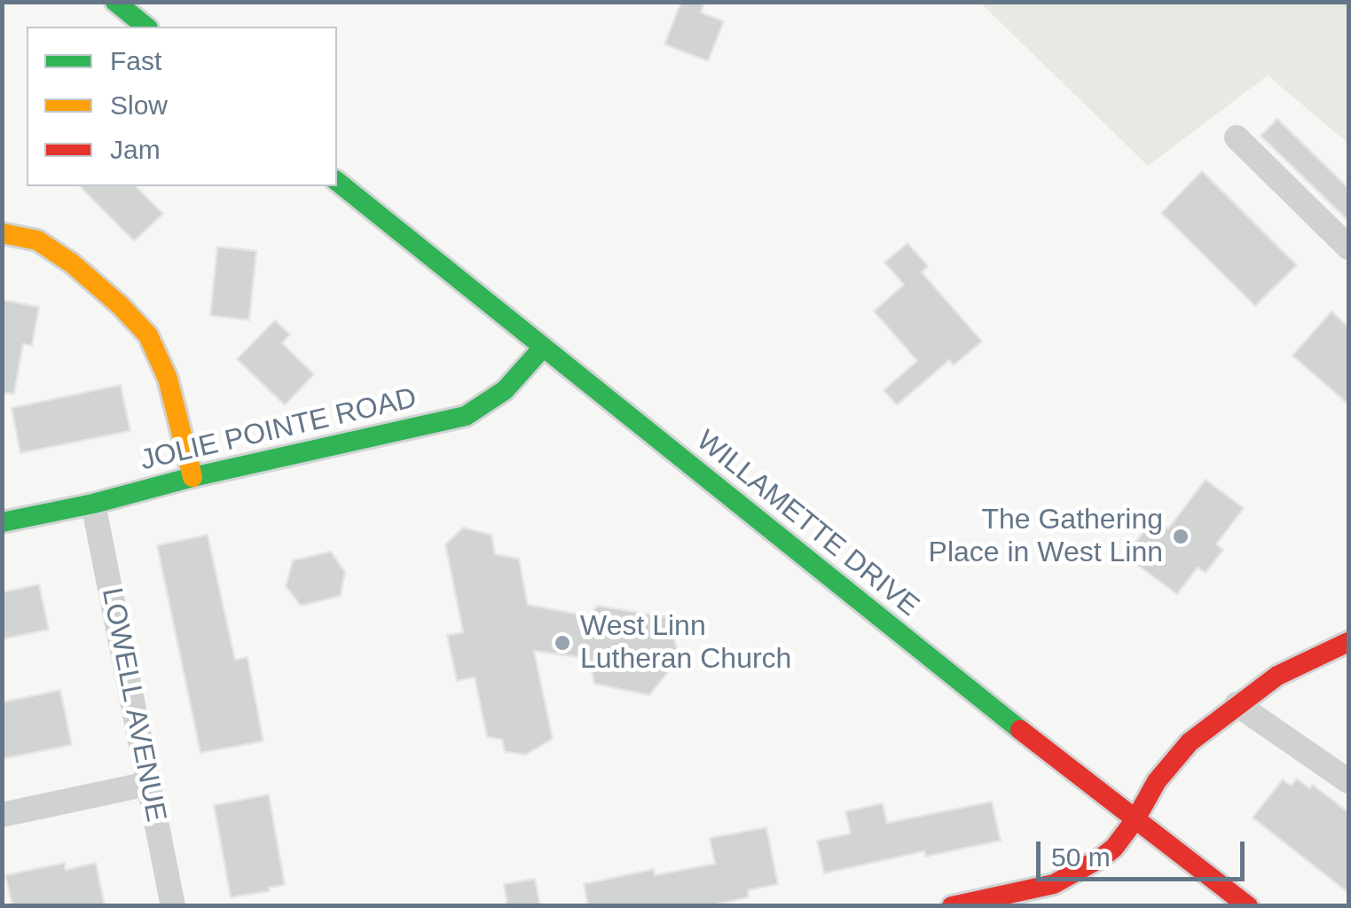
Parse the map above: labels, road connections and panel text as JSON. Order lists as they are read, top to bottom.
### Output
{
  "streets": {
    "street": ["JOLIE POINTE ROAD", "WILLAMETTE DRIVE", "LOWELL AVENUE"]
  },
  "crossings": [
    ["JOLIE POINTE ROAD", "WILLAMETTE DRIVE"],
    ["JOLIE POINTE ROAD", "LOWELL AVENUE"]
  ],
  "places": ["The Gathering Place in West Linn", "West Linn Lutheran Church"],
  "legend": ["Fast", "Slow", "Jam"],
  "scale_bar": "50 m"
}
